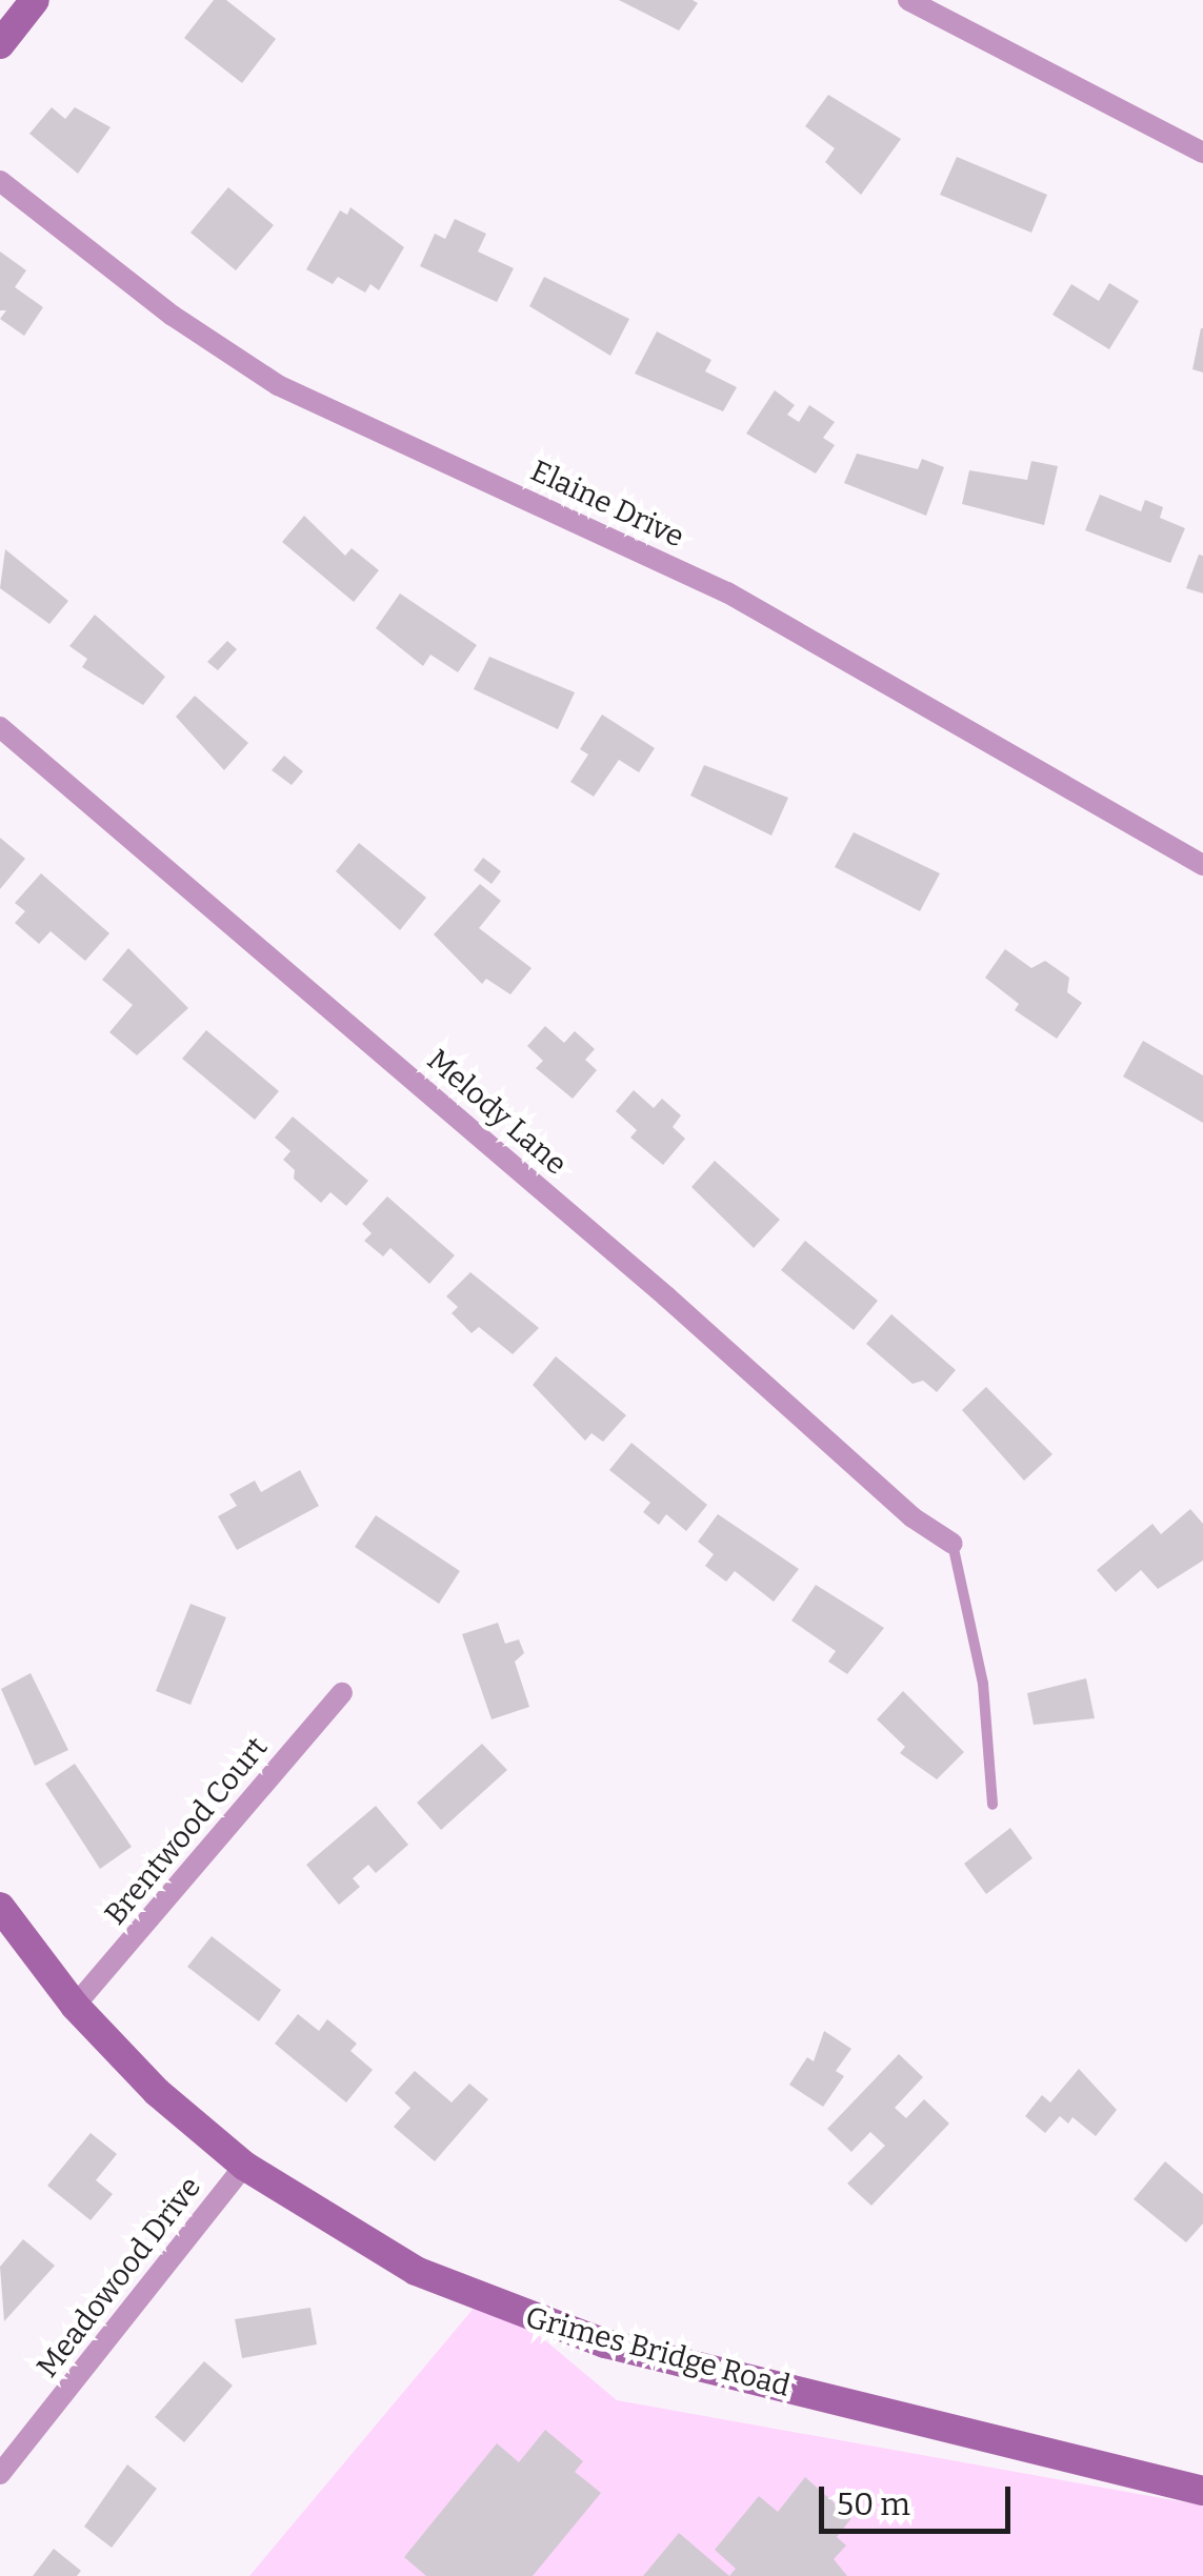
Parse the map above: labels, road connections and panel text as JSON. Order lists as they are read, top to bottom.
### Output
{
  "streets": {
    "street": [
      "Elaine Drive",
      "Melody Lane",
      "Brentwood Court",
      "Meadowood Drive",
      "Grimes Bridge Road"
    ]
  },
  "crossings": [
    ["Brentwood Court", "Grimes Bridge Road"],
    ["Meadowood Drive", "Grimes Bridge Road"]
  ],
  "scale_bar": "50 m"
}
